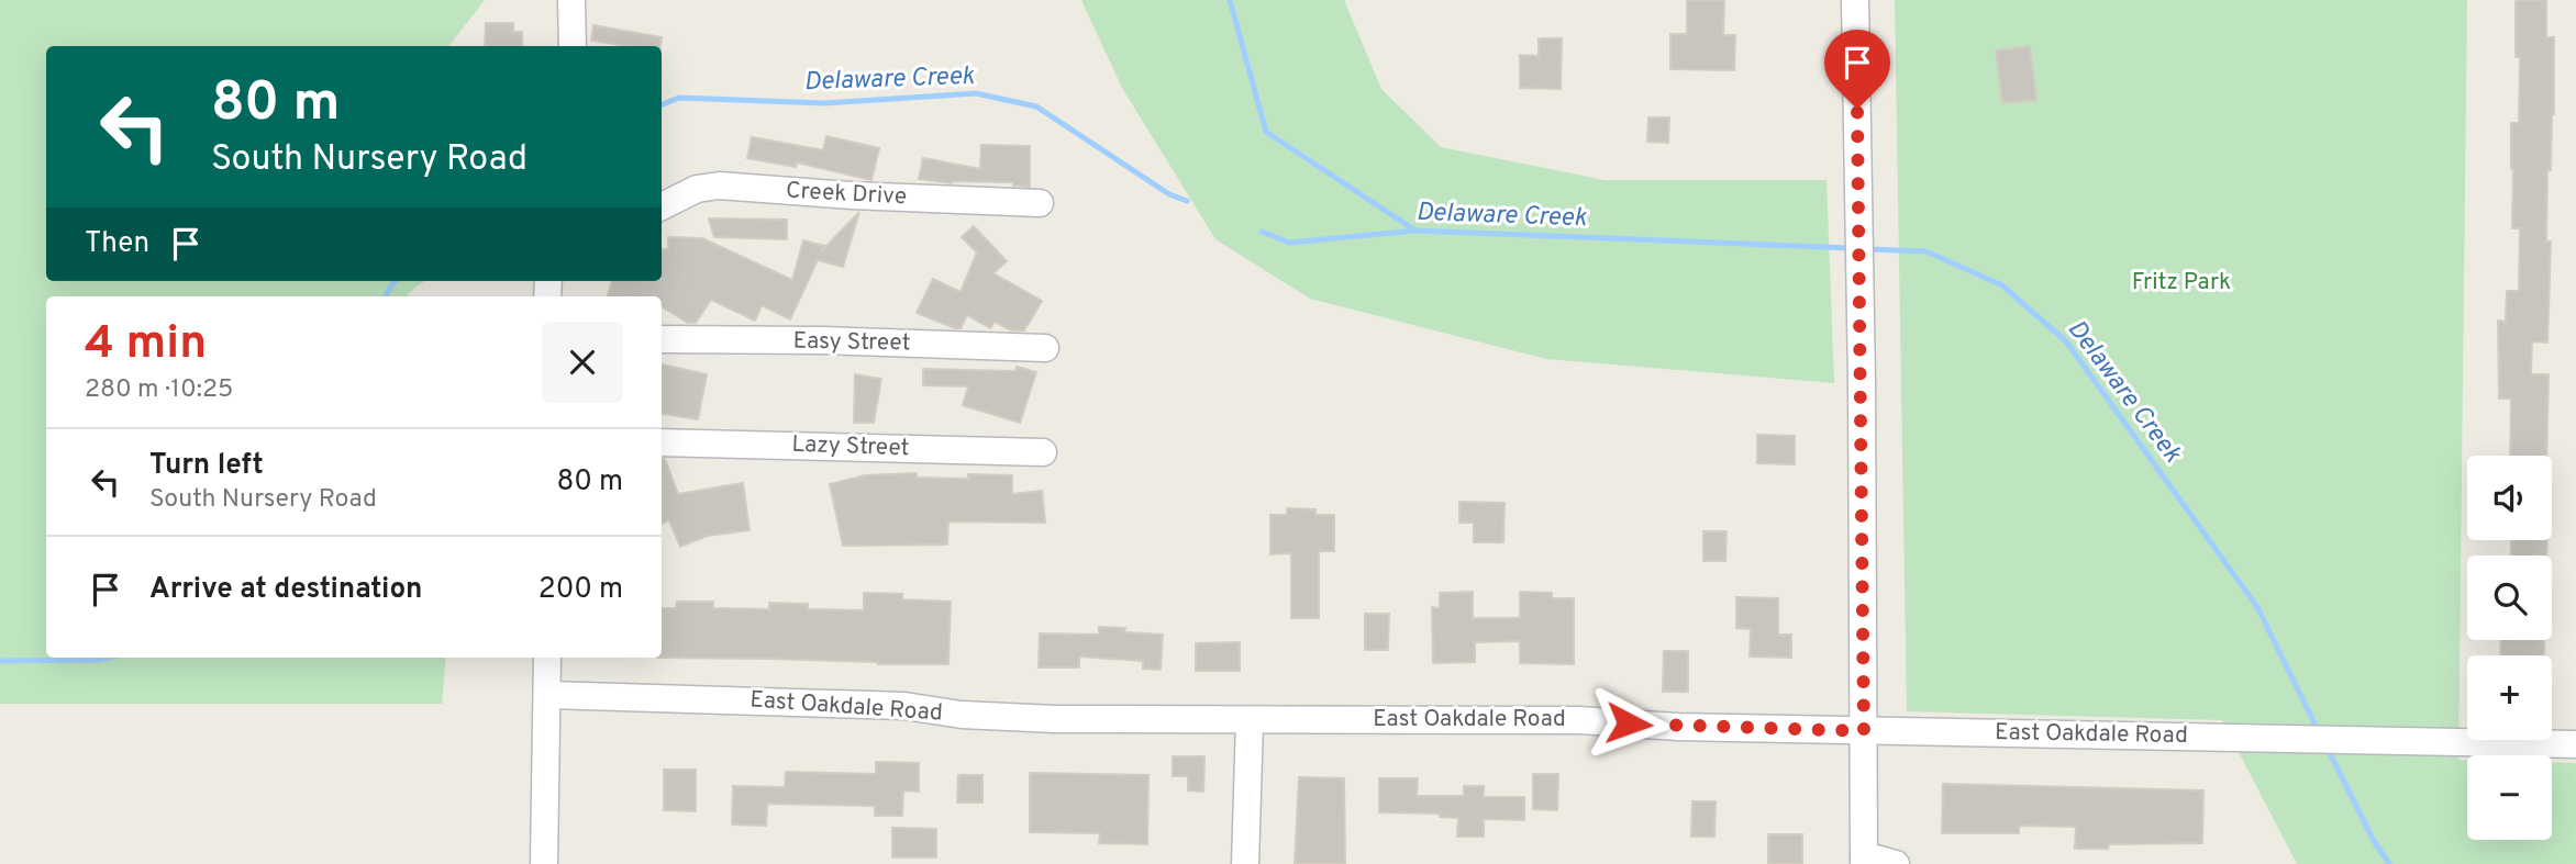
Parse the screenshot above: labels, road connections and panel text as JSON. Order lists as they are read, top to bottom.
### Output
{
  "streets": {
    "street": [
      "Creek Drive",
      "Easy Street",
      "Lazy Street",
      "East Oakdale Road"
    ]
  },
  "water": ["Delaware Creek"],
  "parks": ["Fritz Park"],
  "page": {
    "turn": ["80 m", "South Nursery Road"],
    "then": "Then",
    "heading": ["4 min", "280 m · 10:25"],
    "list": [
      {
        "name": "Turn left",
        "note": "South Nursery Road",
        "value": "80 m"
      },
      {
        "name": "Arrive at destination",
        "value": "200 m"
      }
    ],
    "map_buttons": ["+", "−"]
  }
}
